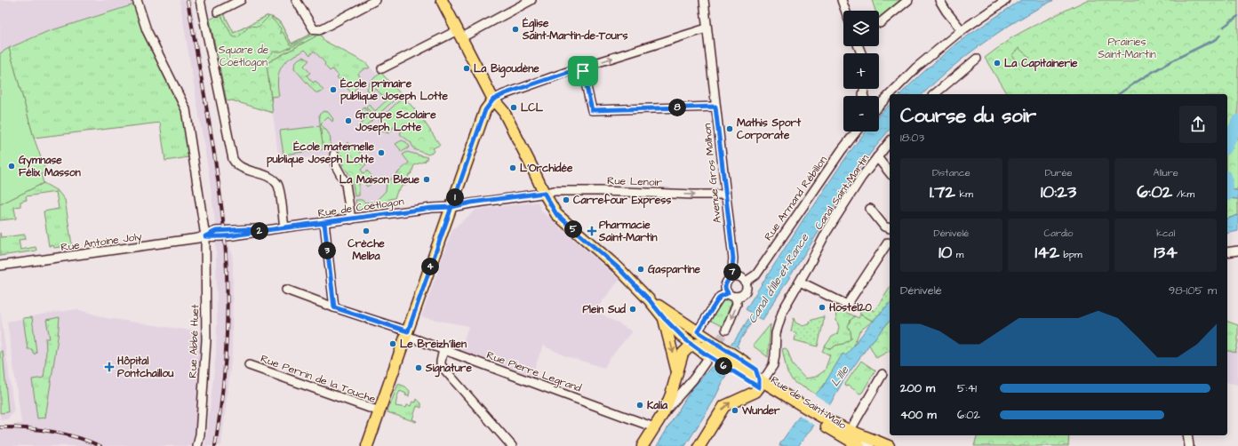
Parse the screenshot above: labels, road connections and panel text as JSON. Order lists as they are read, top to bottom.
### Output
{
  "streets": {
    "main road": ["Rue de Saint-Malo"],
    "street": [
      "Avenue Gros Malhon",
      "Rue Lenoir",
      "Canal Saint-Martin",
      "Rue Armand Rébillon",
      "Rue de Coëtlogon",
      "Rue Antoine Joly",
      "Rue Abbé Huet",
      "Rue Pierre Legrand",
      "Rue Perrin de la Touche"
    ]
  },
  "crossings": [
    ["Avenue Gros Malhon", "Rue Lenoir"],
    ["Avenue Gros Malhon", "Rue Armand Rébillon"],
    ["Rue Lenoir", "Rue de Coëtlogon"],
    ["Rue Lenoir", "Rue de Saint-Malo"],
    ["Canal Saint-Martin", "Rue de Saint-Malo"],
    ["Rue de Coëtlogon", "Rue Antoine Joly"],
    ["Rue de Coëtlogon", "Rue Abbé Huet"],
    ["Rue de Coëtlogon", "Rue de Saint-Malo"],
    ["Rue Antoine Joly", "Rue Abbé Huet"]
  ],
  "one_way": ["Rue Lenoir"],
  "water": ["Canal d'Ille-et-Rance", "L'Ille"],
  "parks": ["Prairies Saint-Martin", "Square de Coëtlogon"],
  "places": {
    "other": [
      "Église Saint-Martin-de-Tours",
      "La Capitainerie",
      "La Bigoudène",
      "École primaire publique Joseph Lotte",
      "LCL",
      "Groupe Scolaire Joseph Lotte",
      "Mathis Sport Corporate",
      "École maternelle publique Joseph Lotte",
      "Gymnase Félix Masson",
      "L'Orchidée",
      "La Maison Bleue",
      "Carrefour Express",
      "Crèche Melba",
      "Gaspartine",
      "Hostel20",
      "Plein Sud",
      "Le Breizh’ilien",
      "Signature",
      "Kalia",
      "Wunder"
    ],
    "health": ["Pharmacie Saint-Martin", "Hôpital Pontchaillou"]
  },
  "page": {
    "map_buttons": ["+", "−"],
    "heading": ["Course du soir", "18:03"],
    "pins": [
      "8",
      "1",
      "5",
      "2",
      "3",
      "4",
      "7",
      "6"
    ],
    "stats": [
      ["Distance", "1.72 km"],
      ["Durée", "10:23"],
      ["Allure", "6:02 /km"],
      ["Dénivelé", "10 m"],
      ["Cardio", "142 bpm"],
      ["kcal", "134"]
    ],
    "chart": ["Dénivelé", "98–105 m"],
    "list": [
      {
        "name": "200 m",
        "note": "5:41"
      },
      {
        "name": "400 m",
        "note": "6:02"
      }
    ]
  }
}
